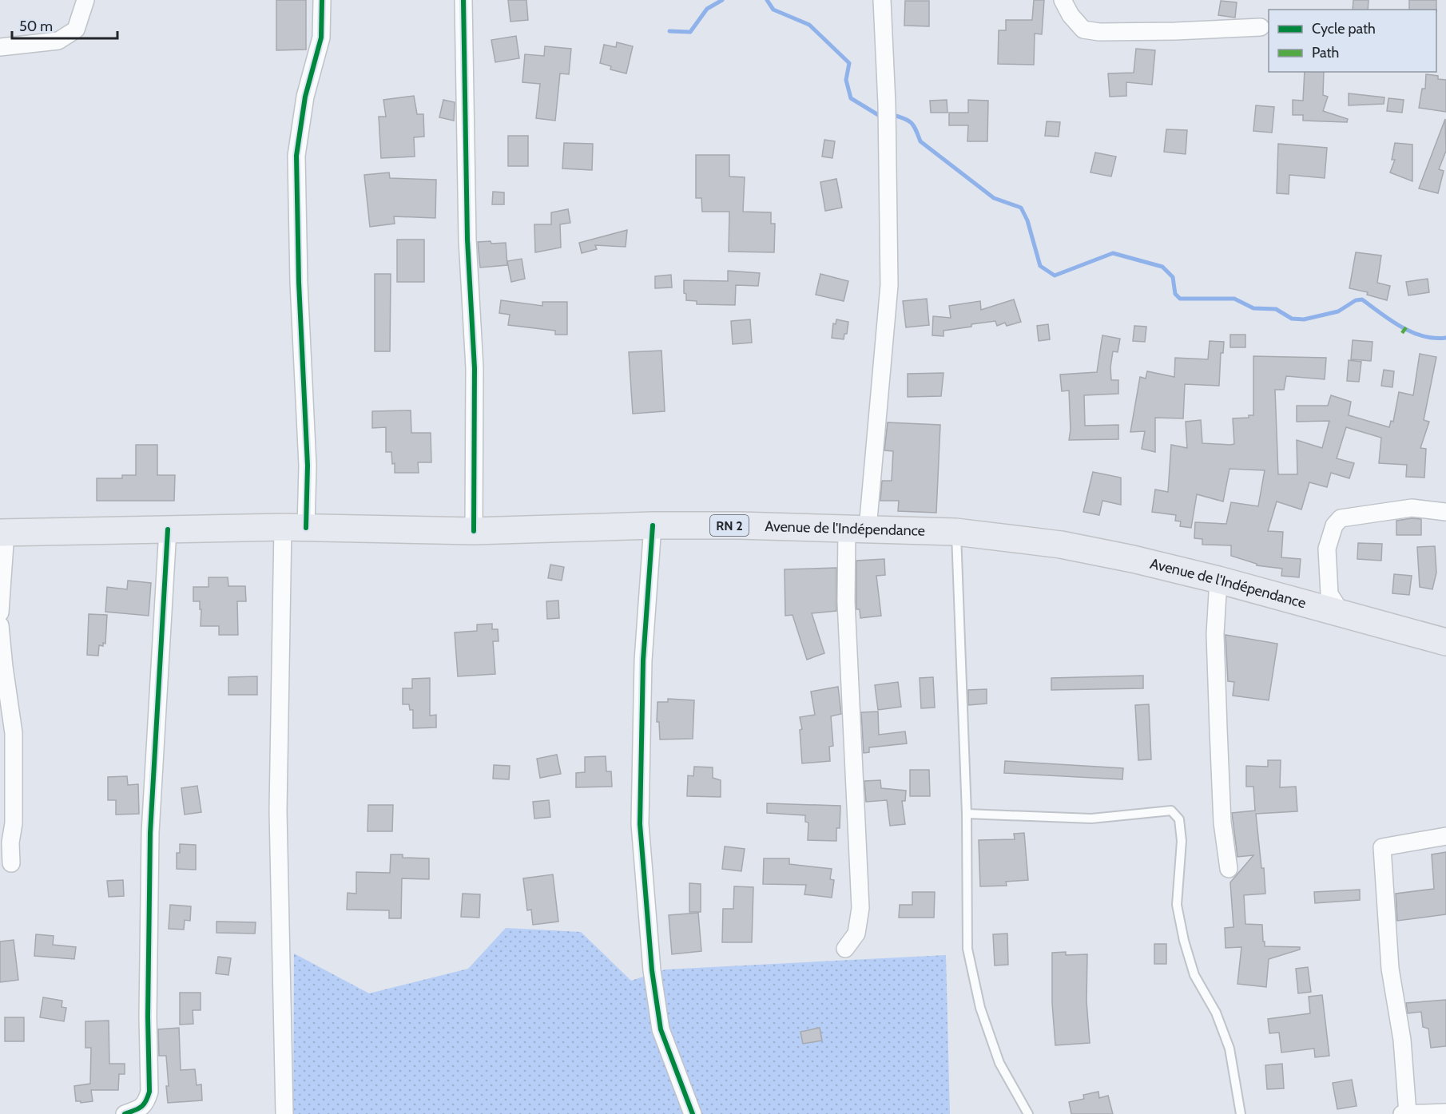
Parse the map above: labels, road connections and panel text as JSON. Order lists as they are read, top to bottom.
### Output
{
  "streets": {
    "main road": ["RN 2", "Avenue de l'Indépendance"]
  },
  "legend": ["Cycle path", "Path"],
  "scale_bar": "50 m"
}
